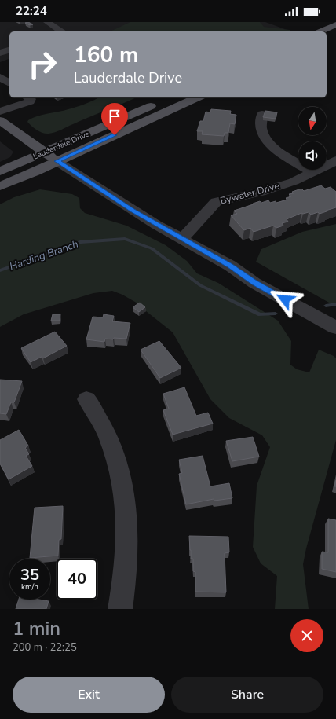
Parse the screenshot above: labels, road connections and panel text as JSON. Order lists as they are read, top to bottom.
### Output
{
  "streets": {
    "main road": ["Lauderdale Drive"],
    "street": ["Bywater Drive"]
  },
  "water": ["Harding Branch"],
  "north": "bottom",
  "page": {
    "status": "22:24",
    "turn": ["160 m", "Lauderdale Drive"],
    "speed": "35 km/h",
    "limit": "40",
    "heading": ["1 min", "200 m · 22:25"],
    "buttons": ["Exit", "Share"]
  }
}
